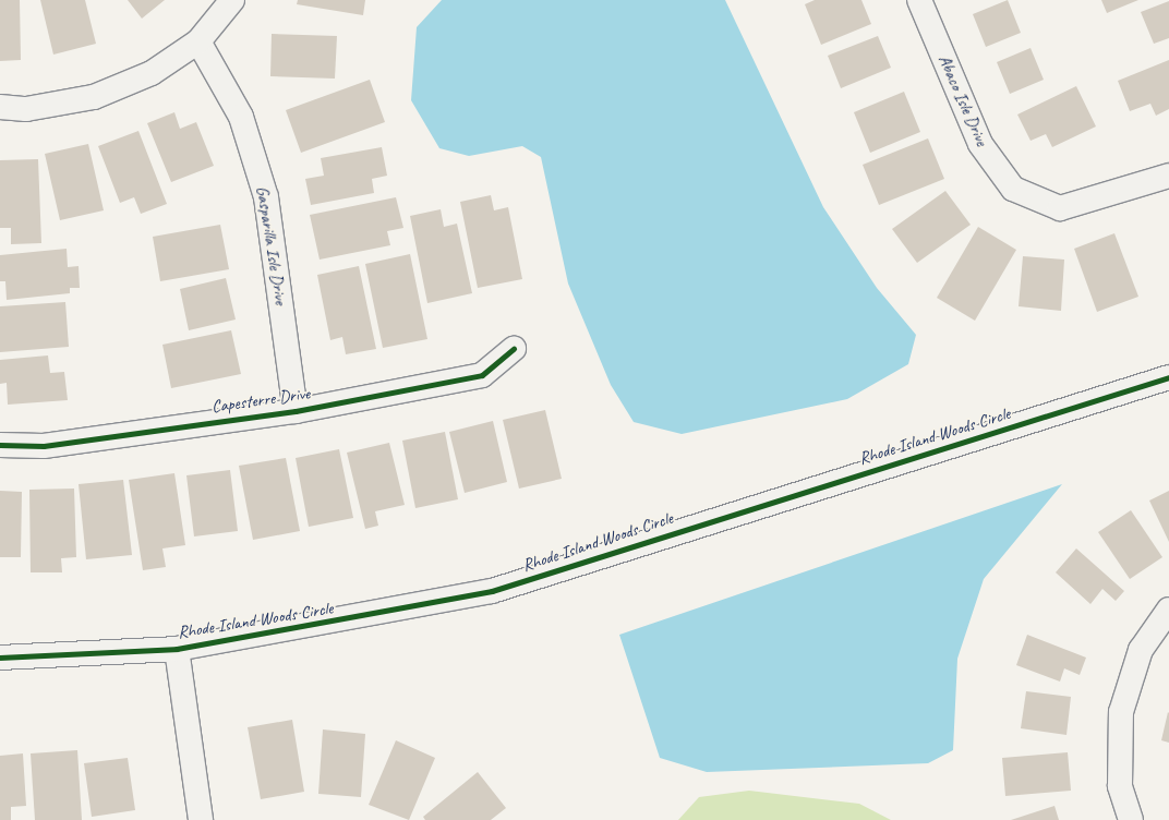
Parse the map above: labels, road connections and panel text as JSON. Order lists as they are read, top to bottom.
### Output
{
  "streets": {
    "street": [
      "Abaco Isle Drive",
      "Gasparilla Isle Drive",
      "Capesterre Drive",
      "Rhode Island Woods Circle"
    ]
  },
  "crossings": [
    ["Gasparilla Isle Drive", "Capesterre Drive"]
  ]
}
